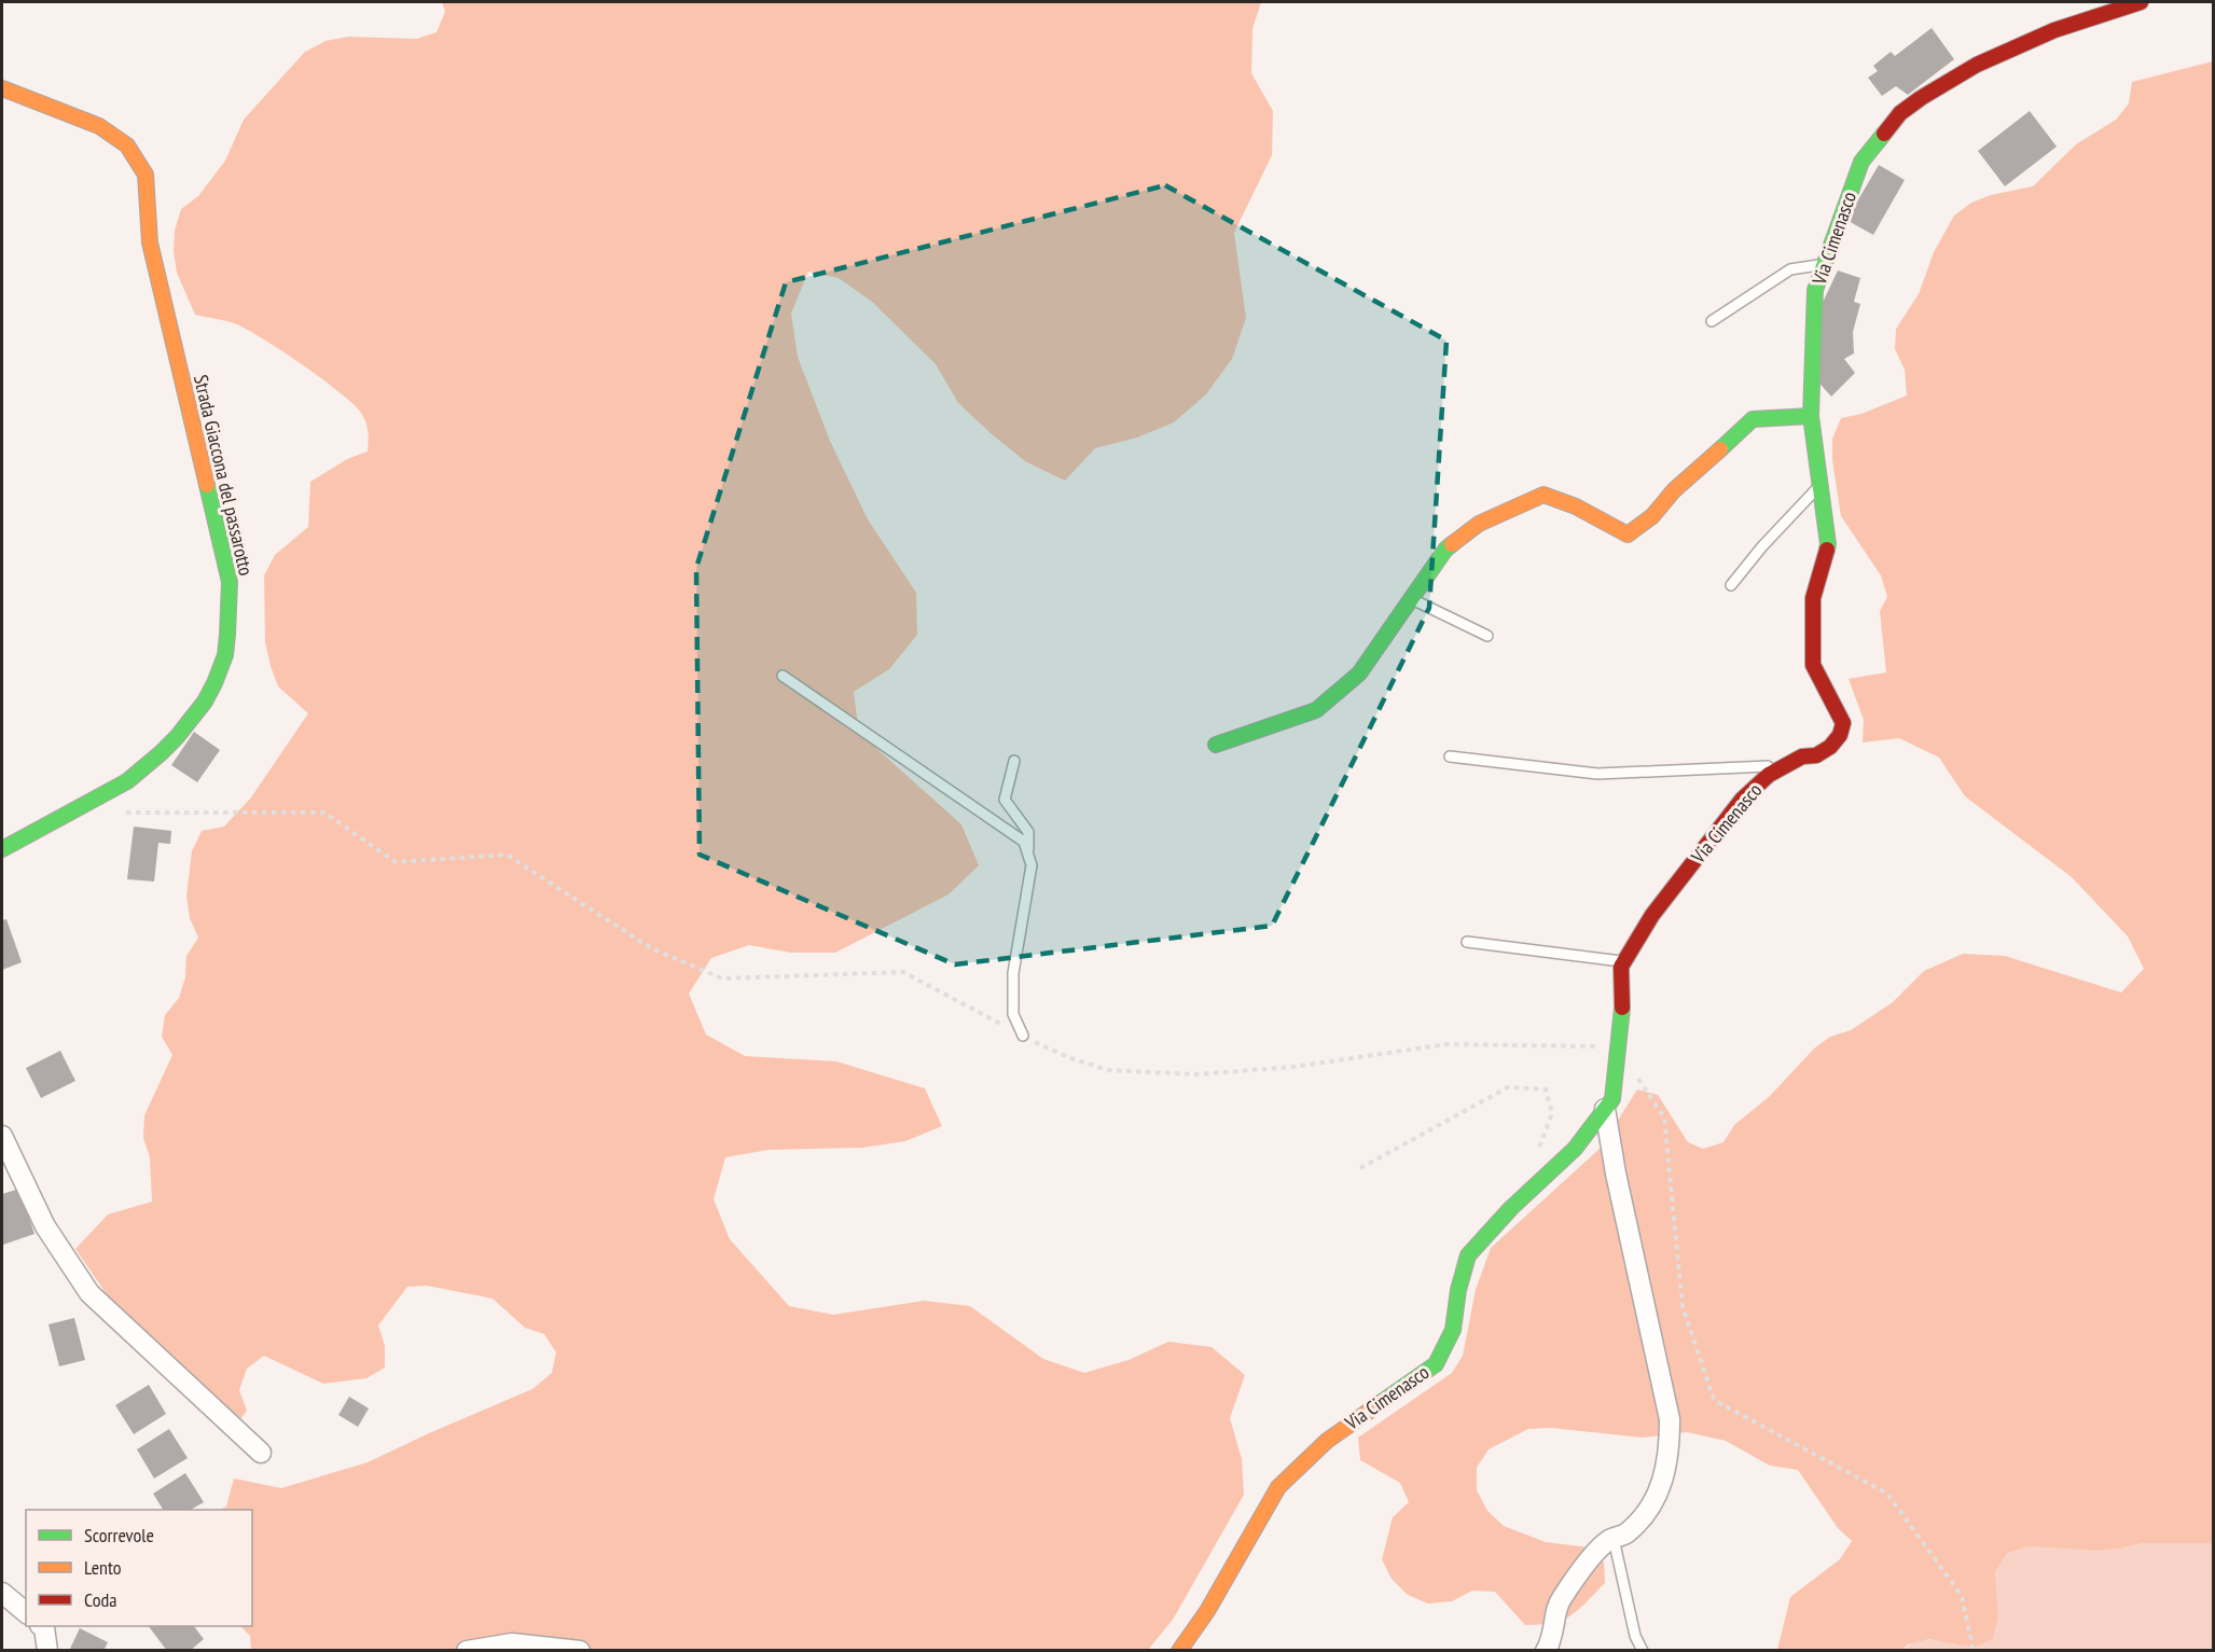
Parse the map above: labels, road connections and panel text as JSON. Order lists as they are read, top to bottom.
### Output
{
  "streets": {
    "street": ["Via Cimenasco", "Strada Giaccona del passarotto"]
  },
  "legend": ["Scorrevole", "Lento", "Coda"]
}
